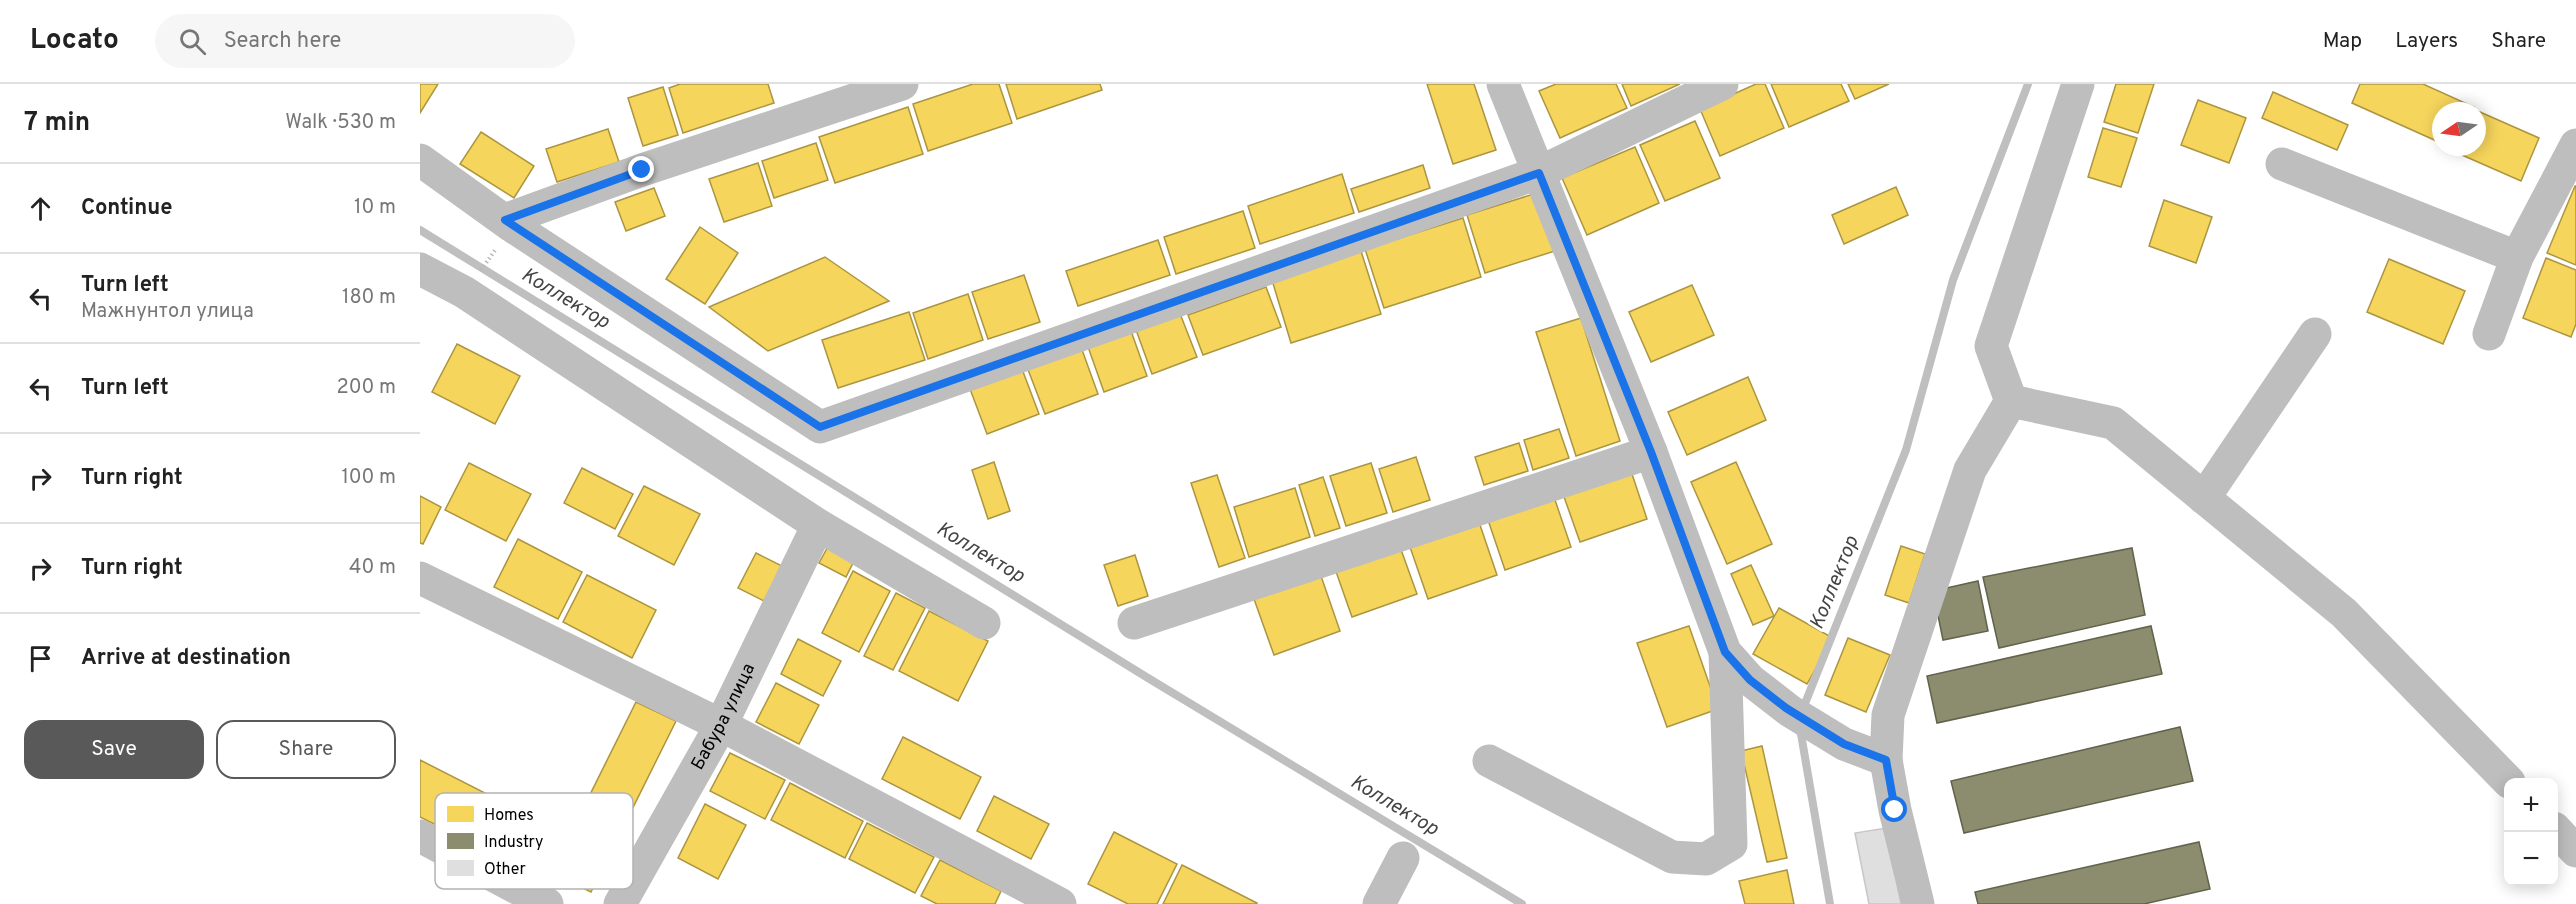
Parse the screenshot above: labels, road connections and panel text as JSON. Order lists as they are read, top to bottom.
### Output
{
  "streets": {
    "street": ["Бабура улица"]
  },
  "water": ["Коллектор"],
  "legend": ["Homes", "Industry", "Other"],
  "north": "left",
  "page": {
    "header": "Locato",
    "search": "Search here",
    "nav": ["Map", "Layers", "Share"],
    "heading": ["7 min", "Walk · 530 m"],
    "list": [
      ["Continue", "10 m"],
      ["Turn left", "Мажнунтол улица", "180 m"],
      ["Turn left", "200 m"],
      ["Turn right", "100 m"],
      ["Turn right", "40 m"],
      "Arrive at destination"
    ],
    "buttons": ["Save", "Share"],
    "map_buttons": ["+", "−"]
  }
}
